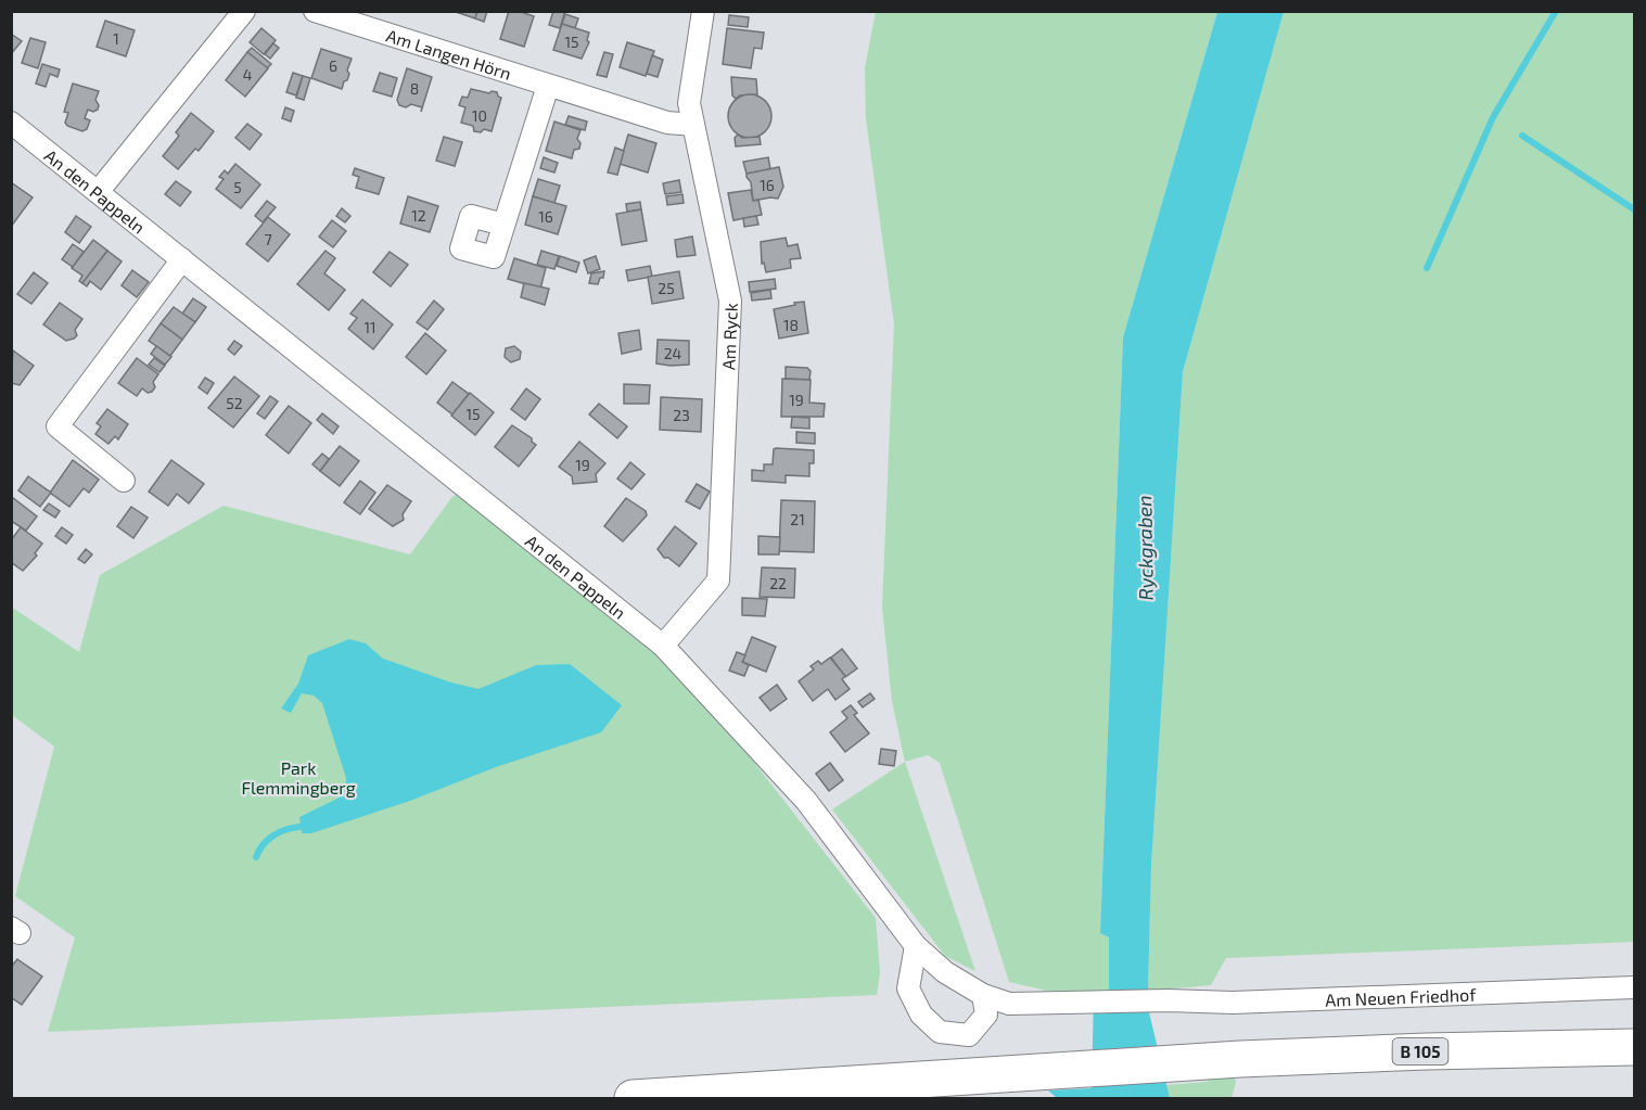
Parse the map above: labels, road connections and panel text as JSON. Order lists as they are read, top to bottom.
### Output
{
  "streets": {
    "highway": ["B 105"],
    "street": [
      "Am Langen Hörn",
      "An den Pappeln",
      "Am Ryck",
      "Am Neuen Friedhof"
    ]
  },
  "crossings": [
    ["Am Langen Hörn", "Am Ryck"],
    ["An den Pappeln", "Am Ryck"],
    ["An den Pappeln", "Am Neuen Friedhof"]
  ],
  "water": ["Ryckgraben"],
  "parks": ["Park Flemmingberg"],
  "house_numbers": [
    "1",
    "15",
    "6",
    "4",
    "8",
    "10",
    "16",
    "5",
    "12",
    "16",
    "7",
    "25",
    "18",
    "11",
    "24",
    "19",
    "52",
    "15",
    "23",
    "19",
    "21",
    "22"
  ]
}
